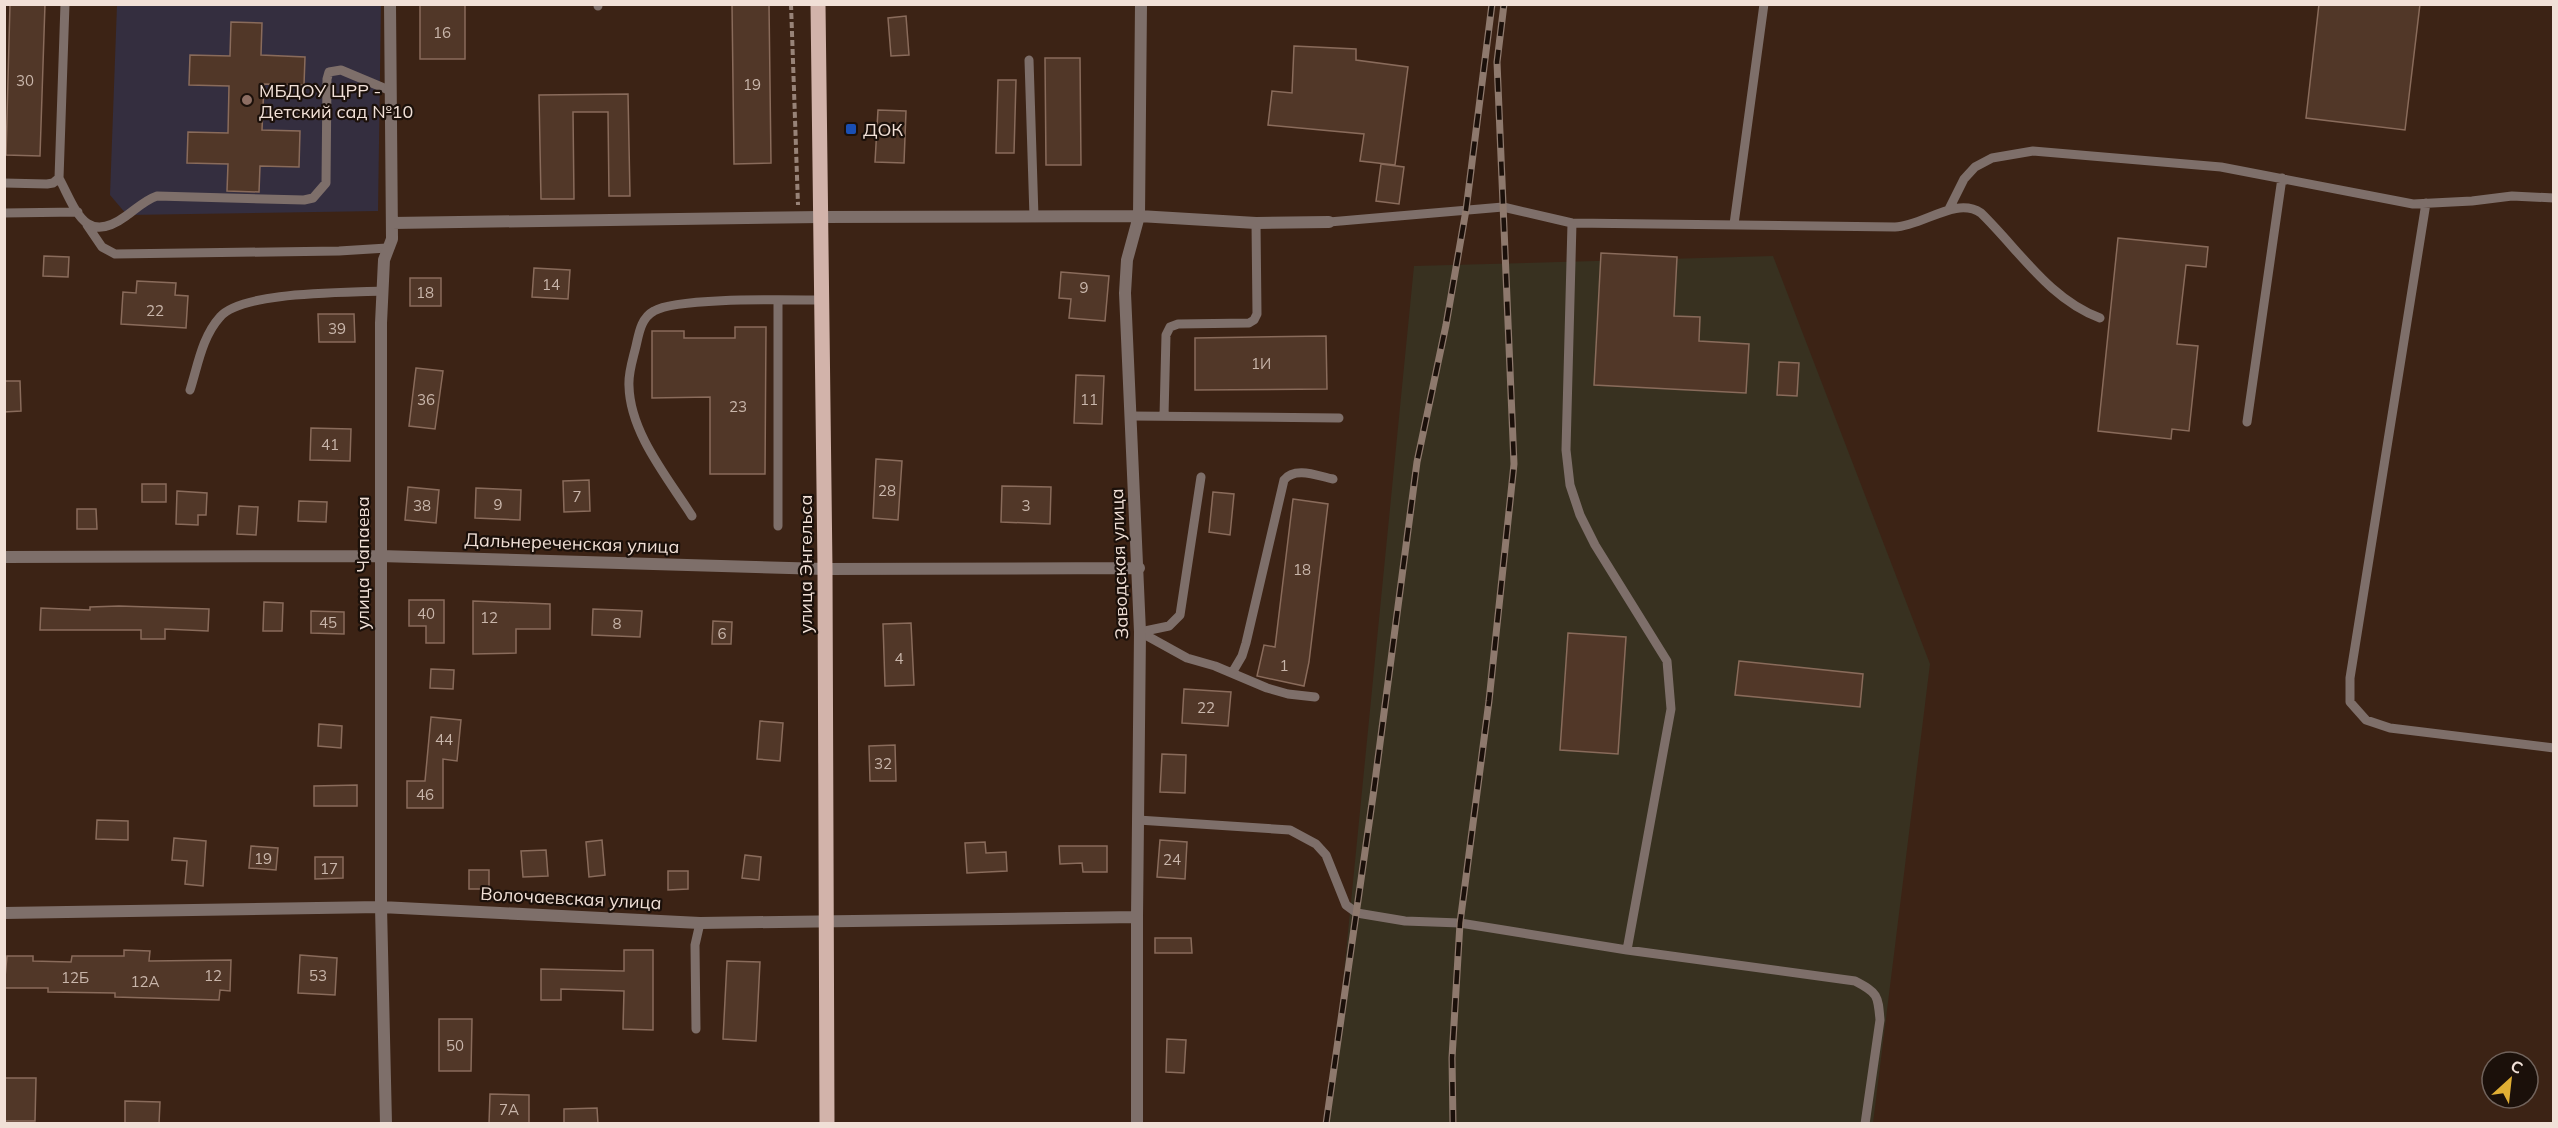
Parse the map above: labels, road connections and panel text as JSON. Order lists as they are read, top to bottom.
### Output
{
  "streets": {
    "main road": ["улица Энгельса"],
    "street": [
      "Дальнереченская улица",
      "улица Чапаева",
      "Заводская улица",
      "Волочаевская улица"
    ]
  },
  "crossings": [
    ["Дальнереченская улица", "улица Чапаева"],
    ["Дальнереченская улица", "улица Энгельса"],
    ["Дальнереченская улица", "Заводская улица"],
    ["улица Чапаева", "Волочаевская улица"],
    ["улица Энгельса", "Волочаевская улица"],
    ["Заводская улица", "Волочаевская улица"]
  ],
  "places": {
    "other": ["МБДОУ ЦРР - Детский сад №10"],
    "transit": ["ДОК"]
  },
  "house_numbers": [
    "16",
    "30",
    "19",
    "14",
    "9",
    "18",
    "22",
    "39",
    "1И",
    "36",
    "11",
    "23",
    "41",
    "28",
    "7",
    "9",
    "38",
    "3",
    "18",
    "40",
    "12",
    "45",
    "8",
    "6",
    "4",
    "1",
    "22",
    "44",
    "32",
    "46",
    "19",
    "24",
    "17",
    "12",
    "53",
    "12Б",
    "12А",
    "50",
    "7А"
  ],
  "north": "top right"
}
